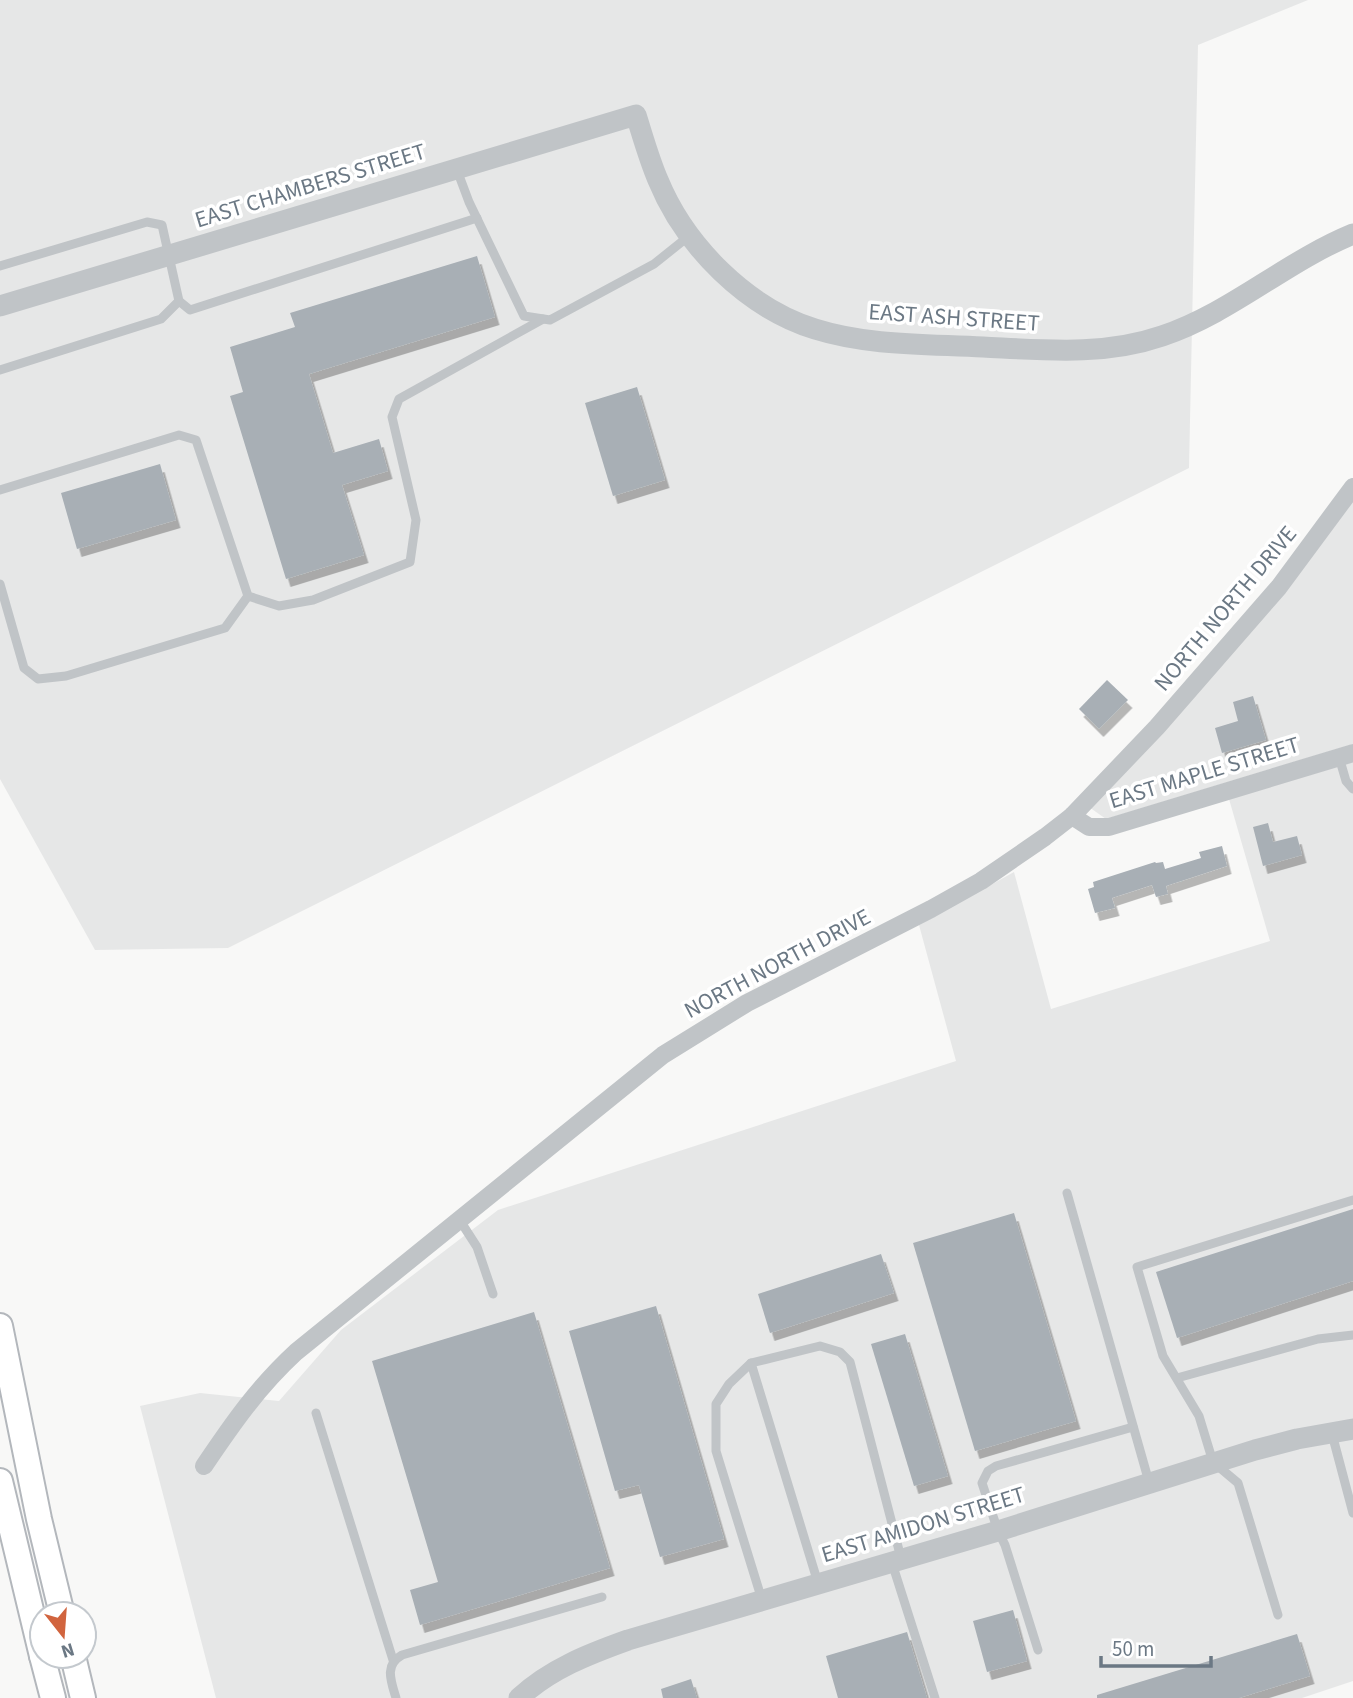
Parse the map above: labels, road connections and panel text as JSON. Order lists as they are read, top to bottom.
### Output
{
  "streets": {
    "street": [
      "EAST CHAMBERS STREET",
      "EAST ASH STREET",
      "NORTH NORTH DRIVE",
      "EAST MAPLE STREET",
      "EAST AMIDON STREET"
    ]
  },
  "crossings": [
    ["EAST CHAMBERS STREET", "EAST ASH STREET"],
    ["NORTH NORTH DRIVE", "EAST MAPLE STREET"]
  ],
  "scale_bar": "50 m",
  "north": "bottom"
}
